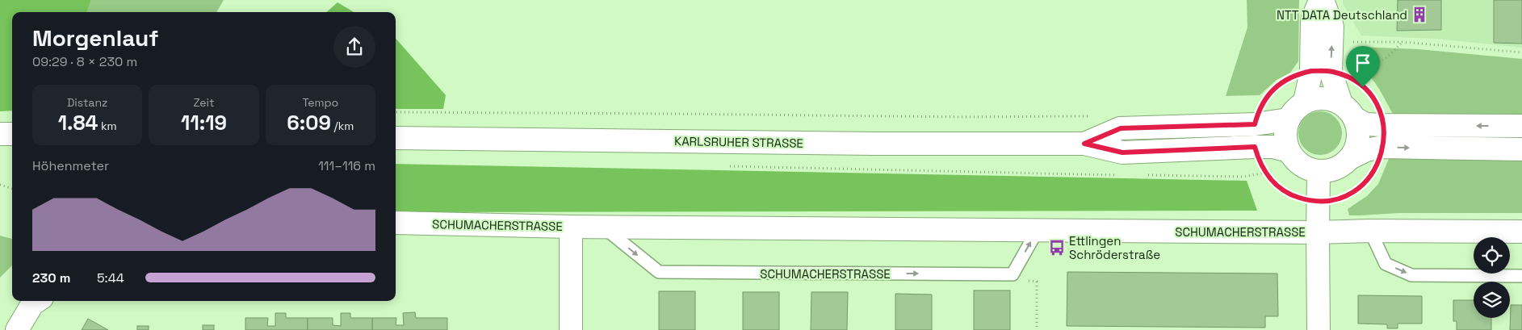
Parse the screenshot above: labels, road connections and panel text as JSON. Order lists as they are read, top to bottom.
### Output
{
  "streets": {
    "main road": ["KARLSRUHER STRASSE", "SCHUMACHERSTRASSE"]
  },
  "places": {
    "building": ["NTT DATA Deutschland"],
    "bus stop": ["Ettlingen Schröderstraße"]
  },
  "page": {
    "heading": ["Morgenlauf", "09:29 · 8 × 230 m"],
    "stats": [
      ["Distanz", "1.84 km"],
      ["Zeit", "11:19"],
      ["Tempo", "6:09 /km"]
    ],
    "chart": ["Höhenmeter", "111–116 m"],
    "list": [
      {
        "name": "230 m",
        "note": "5:44"
      }
    ]
  }
}
